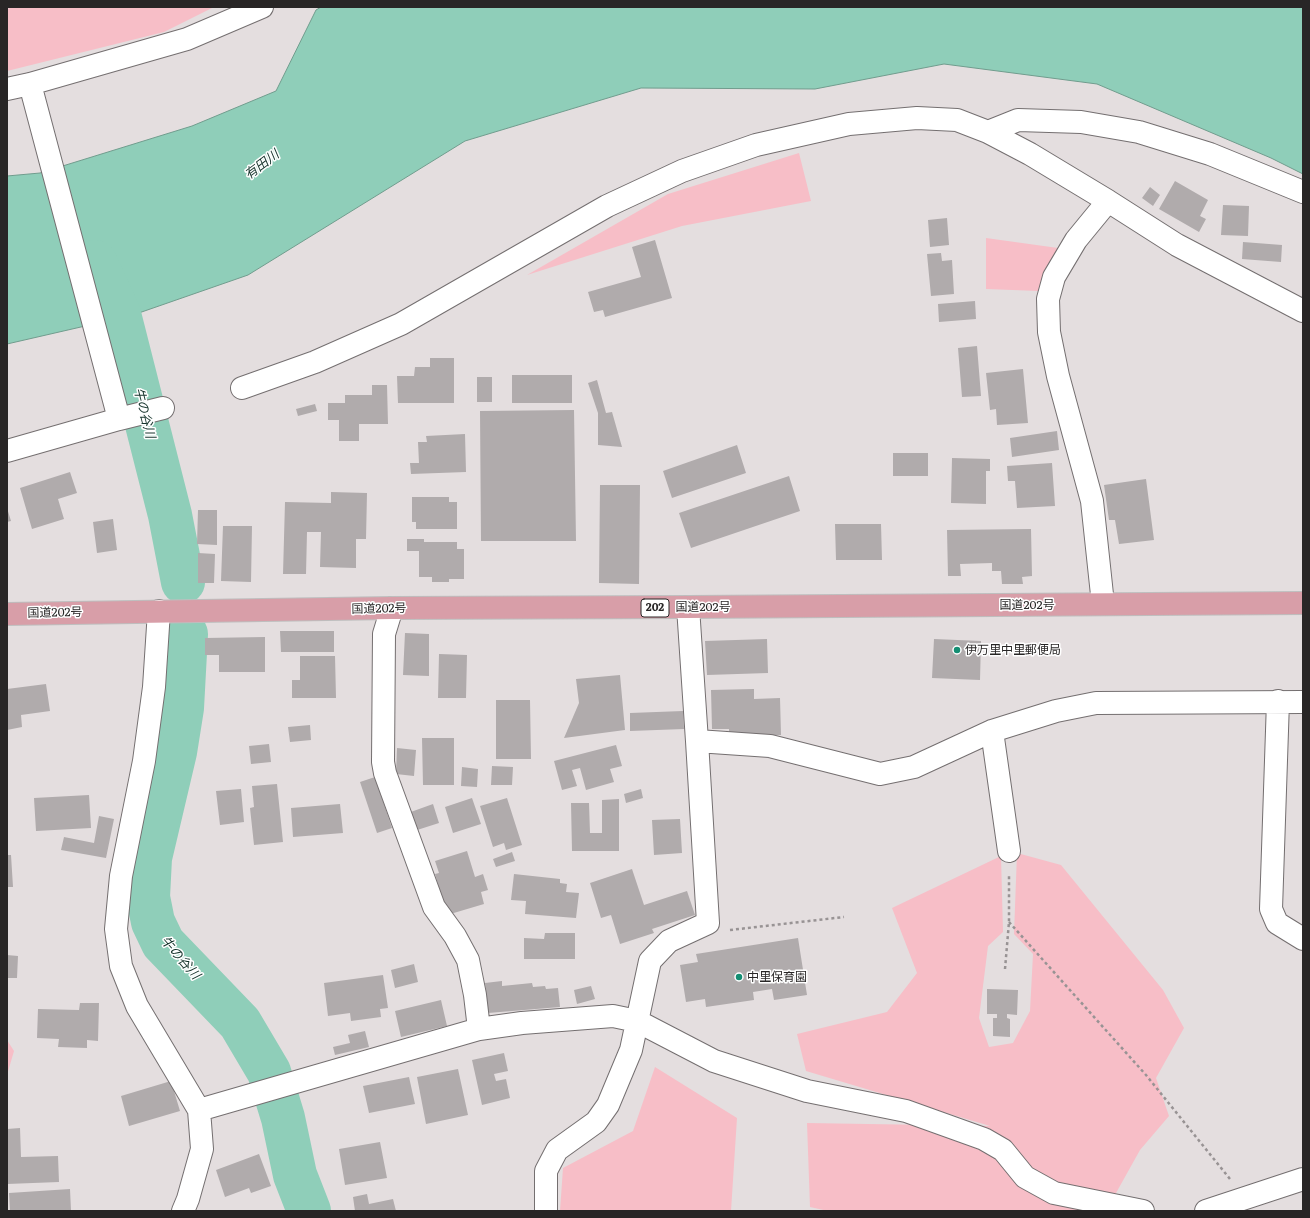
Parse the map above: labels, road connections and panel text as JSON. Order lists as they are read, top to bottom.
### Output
{
  "streets": {
    "highway": ["国道202号", "202"]
  },
  "water": ["有田川", "牛の谷川"],
  "places": ["伊万里中里郵便局", "中里保育園"]
}
